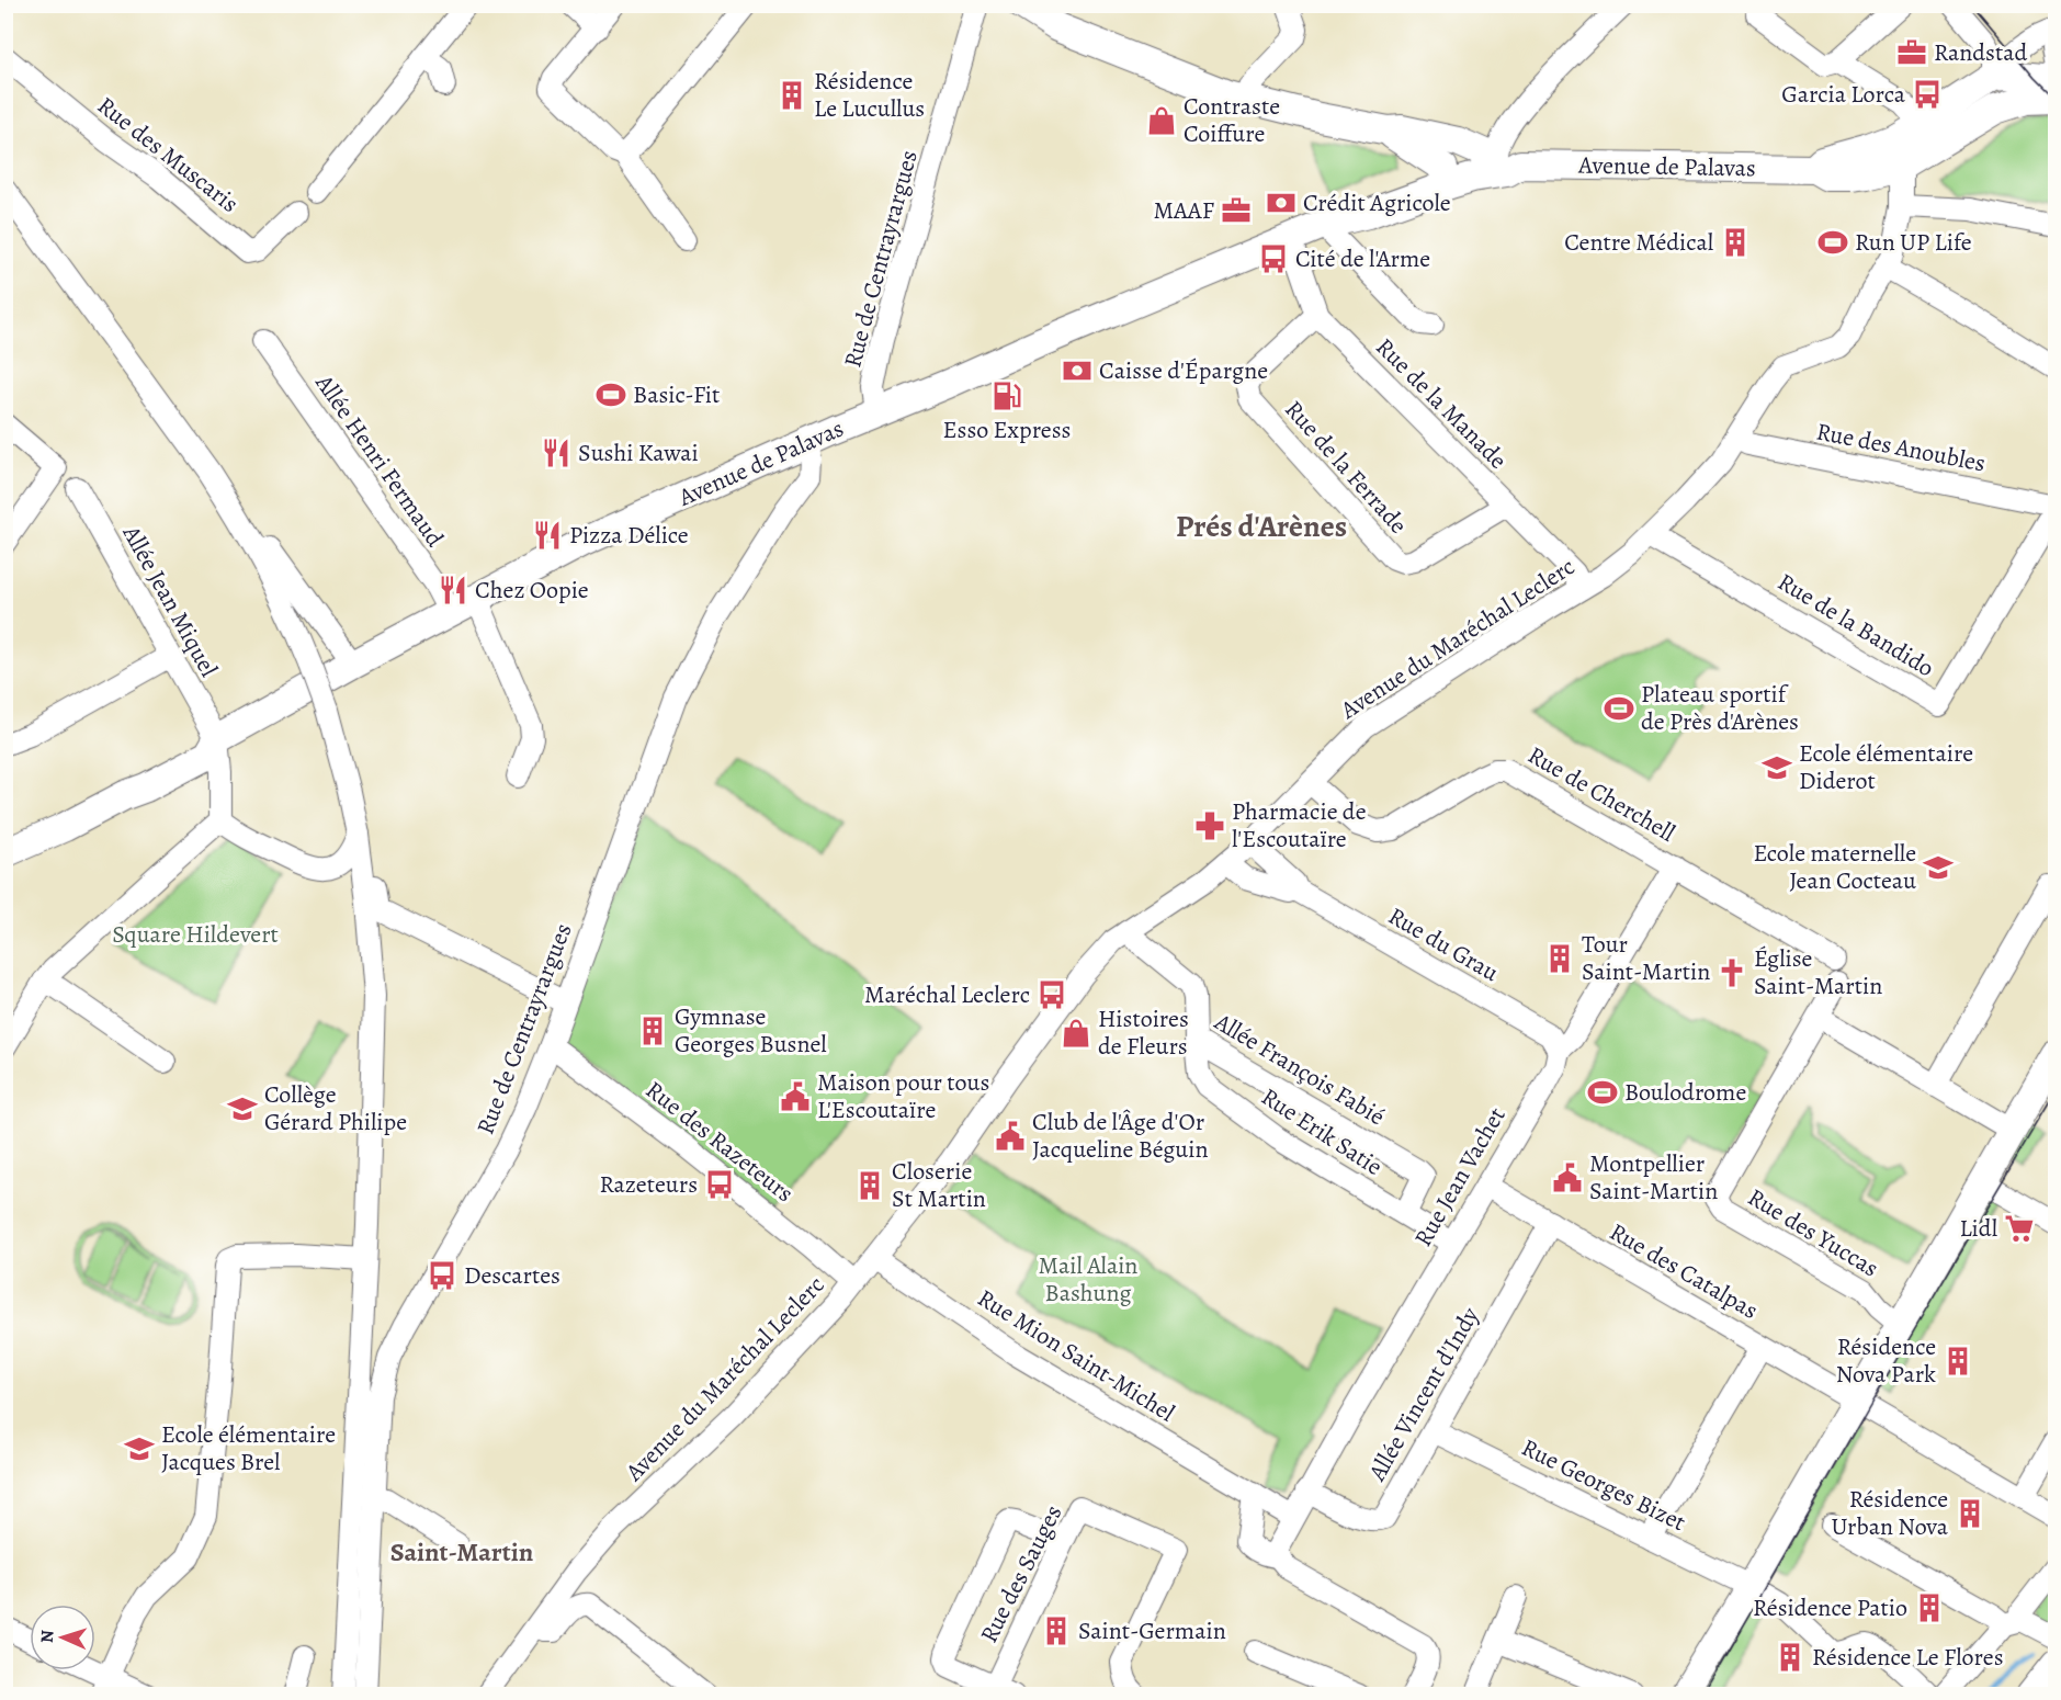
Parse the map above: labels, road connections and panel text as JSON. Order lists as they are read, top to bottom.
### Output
{
  "streets": {
    "main road": ["Avenue de Palavas"],
    "street": [
      "Rue des Muscaris",
      "Rue de Centrayrargues",
      "Rue de la Manade",
      "Rue des Anoubles",
      "Allée Henri Fermaud",
      "Rue de la Ferrade",
      "Allée Jean Miquel",
      "Rue de la Bandido",
      "Avenue du Maréchal Leclerc",
      "Rue de Cherchell",
      "Rue du Grau",
      "Allée François Fabié",
      "Rue Erik Satie",
      "Rue des Razeteurs",
      "Rue Jean Vachet",
      "Rue des Yuccas",
      "Rue des Catalpas",
      "Rue Mion Saint-Michel",
      "Allée Vincent d'Indy",
      "Rue Georges Bizet",
      "Rue des Sauges"
    ]
  },
  "crossings": [
    ["Avenue de Palavas", "Rue de Centrayrargues"],
    ["Avenue de Palavas", "Rue de la Manade"],
    ["Avenue de Palavas", "Allée Henri Fermaud"],
    ["Avenue de Palavas", "Allée Jean Miquel"],
    ["Avenue de Palavas", "Avenue du Maréchal Leclerc"],
    ["Rue de Centrayrargues", "Rue des Razeteurs"],
    ["Rue de la Manade", "Rue de la Ferrade"],
    ["Rue de la Manade", "Avenue du Maréchal Leclerc"],
    ["Rue des Anoubles", "Rue de la Bandido"],
    ["Rue des Anoubles", "Avenue du Maréchal Leclerc"],
    ["Rue de la Bandido", "Avenue du Maréchal Leclerc"],
    ["Avenue du Maréchal Leclerc", "Rue de Cherchell"],
    ["Avenue du Maréchal Leclerc", "Rue du Grau"],
    ["Avenue du Maréchal Leclerc", "Allée François Fabié"],
    ["Avenue du Maréchal Leclerc", "Rue des Razeteurs"],
    ["Avenue du Maréchal Leclerc", "Rue Mion Saint-Michel"],
    ["Rue de Cherchell", "Rue Jean Vachet"],
    ["Rue du Grau", "Rue Jean Vachet"],
    ["Allée François Fabié", "Rue Erik Satie"],
    ["Rue Erik Satie", "Rue Jean Vachet"],
    ["Rue Jean Vachet", "Rue des Catalpas"],
    ["Rue Jean Vachet", "Rue Mion Saint-Michel"],
    ["Rue Jean Vachet", "Allée Vincent d'Indy"],
    ["Rue des Catalpas", "Allée Vincent d'Indy"],
    ["Allée Vincent d'Indy", "Rue Georges Bizet"]
  ],
  "districts": ["Prés d'Arènes", "Saint-Martin"],
  "parks": ["Square Hildevert", "Mail Alain Bashung"],
  "places": {
    "office": ["Randstad", "MAAF"],
    "bus stop": [
      "Garcia Lorca",
      "Cité de l'Arme",
      "Maréchal Leclerc",
      "Razeteurs",
      "Descartes"
    ],
    "building": [
      "Résidence Le Lucullus",
      "Centre Médical",
      "Tour Saint-Martin",
      "Gymnase Georges Busnel",
      "Closerie St Martin",
      "Résidence Nova Park",
      "Résidence Urban Nova",
      "Résidence Patio",
      "Saint-Germain",
      "Résidence Le Flores"
    ],
    "shop": ["Contraste Coiffure", "Histoires de Fleurs"],
    "bank": ["Crédit Agricole", "Caisse d'Épargne"],
    "sports": [
      "Run UP Life",
      "Basic-Fit",
      "Plateau sportif de Près d'Arènes",
      "Boulodrome"
    ],
    "fuel station": ["Esso Express"],
    "restaurant": ["Sushi Kawai", "Pizza Délice", "Chez Oopie"],
    "school or university": [
      "Ecole élémentaire Diderot",
      "Ecole maternelle Jean Cocteau",
      "Collège Gérard Philipe",
      "Ecole élémentaire Jacques Brel"
    ],
    "pharmacy": ["Pharmacie de l'Escoutaïre"],
    "church": ["Église Saint-Martin"],
    "public building": ["Maison pour tous L'Escoutaïre", "Club de l'Âge d'Or Jacqueline Béguin", "Montpellier Saint-Martin"],
    "supermarket": ["Lidl"]
  },
  "north": "left"
}
